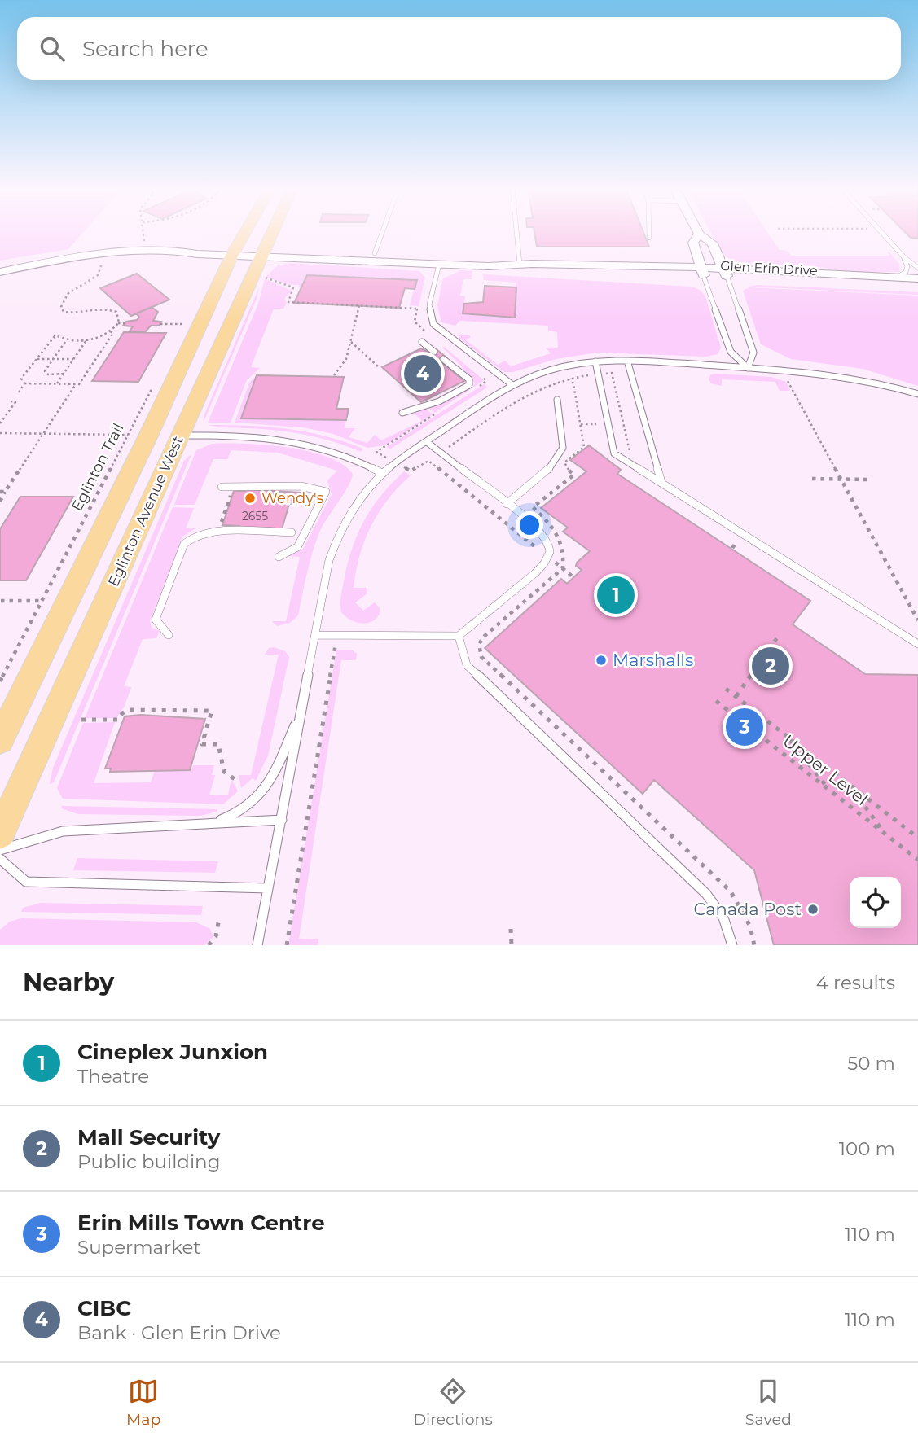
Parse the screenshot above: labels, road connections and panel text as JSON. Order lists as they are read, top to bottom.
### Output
{
  "streets": {
    "main road": ["Eglinton Avenue West"],
    "street": ["Glen Erin Drive"],
    "path": ["Eglinton Trail", "Upper Level"]
  },
  "crossings": [
    ["Glen Erin Drive", "Eglinton Avenue West"]
  ],
  "places": ["Wendy's", "Marshalls", "Canada Post"],
  "house_numbers": ["2655"],
  "page": {
    "search": "Search here",
    "pins": [
      "4",
      "1",
      "2",
      "3"
    ],
    "heading": ["Nearby", "4 results"],
    "list": [
      {
        "mark": "1",
        "name": "Cineplex Junxion",
        "note": "Theatre",
        "value": "50 m"
      },
      {
        "mark": "2",
        "name": "Mall Security",
        "note": "Public building",
        "value": "100 m"
      },
      {
        "mark": "3",
        "name": "Erin Mills Town Centre",
        "note": "Supermarket",
        "value": "110 m"
      },
      {
        "mark": "4",
        "name": "CIBC",
        "note": "Bank · Glen Erin Drive",
        "value": "110 m"
      }
    ],
    "nav": ["Map", "Directions", "Saved"]
  }
}
